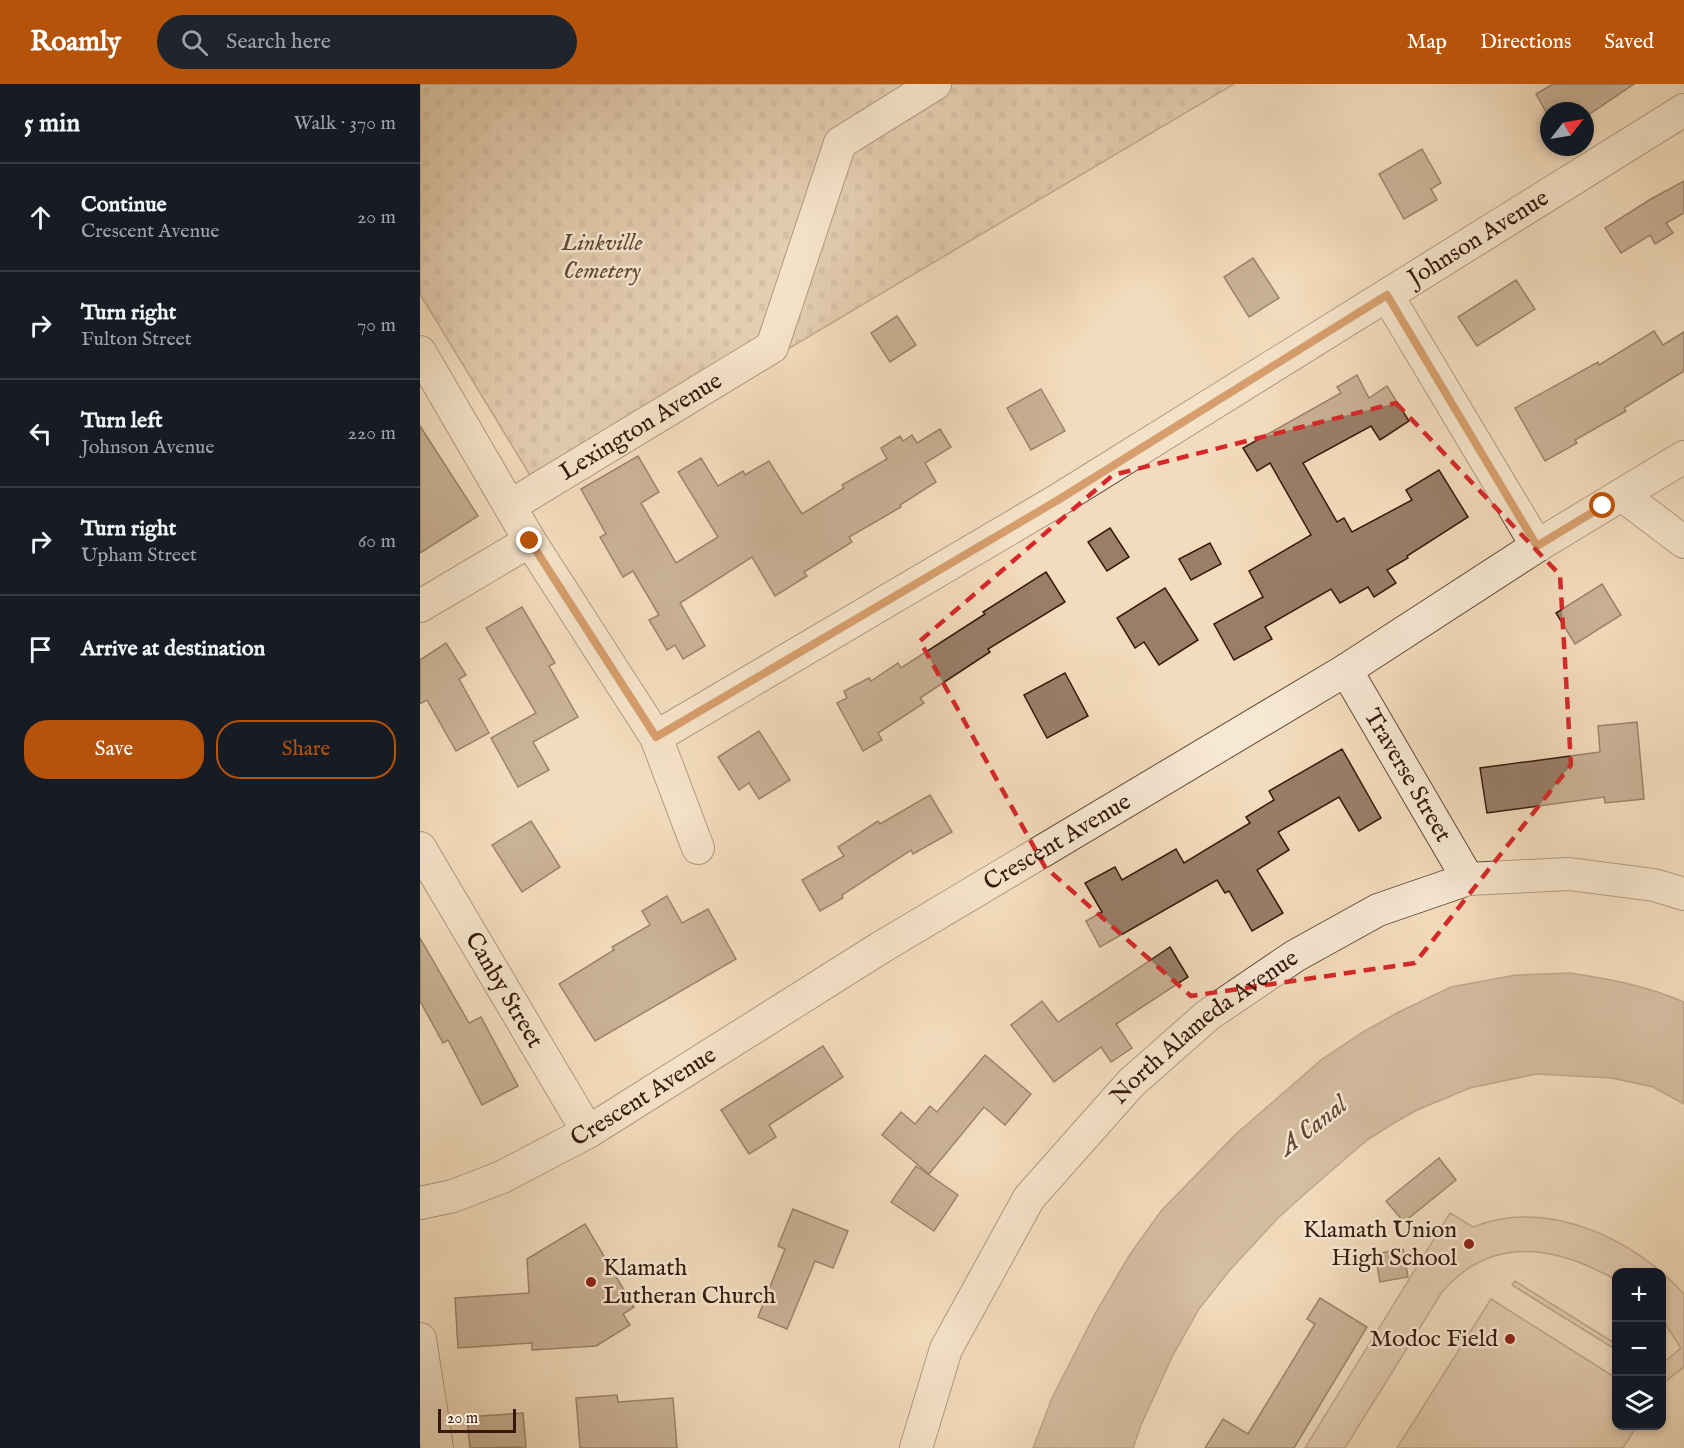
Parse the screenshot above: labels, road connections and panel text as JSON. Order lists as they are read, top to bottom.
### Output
{
  "streets": {
    "street": [
      "Johnson Avenue",
      "Lexington Avenue",
      "Traverse Street",
      "Crescent Avenue",
      "Canby Street",
      "North Alameda Avenue"
    ]
  },
  "crossings": [
    ["Traverse Street", "Crescent Avenue"],
    ["Traverse Street", "North Alameda Avenue"],
    ["Crescent Avenue", "Canby Street"]
  ],
  "water": ["A Canal"],
  "parks": ["Linkville Cemetery"],
  "places": ["Klamath Union High School", "Klamath Lutheran Church", "Modoc Field"],
  "scale_bar": "20 m",
  "north": "top right",
  "page": {
    "header": "Roamly",
    "search": "Search here",
    "nav": ["Map", "Directions", "Saved"],
    "heading": ["5 min", "Walk · 370 m"],
    "list": [
      ["Continue", "Crescent Avenue", "20 m"],
      ["Turn right", "Fulton Street", "70 m"],
      ["Turn left", "Johnson Avenue", "220 m"],
      ["Turn right", "Upham Street", "60 m"],
      "Arrive at destination"
    ],
    "buttons": ["Save", "Share"],
    "map_buttons": ["+", "−"],
    "scale": "20 m"
  }
}
